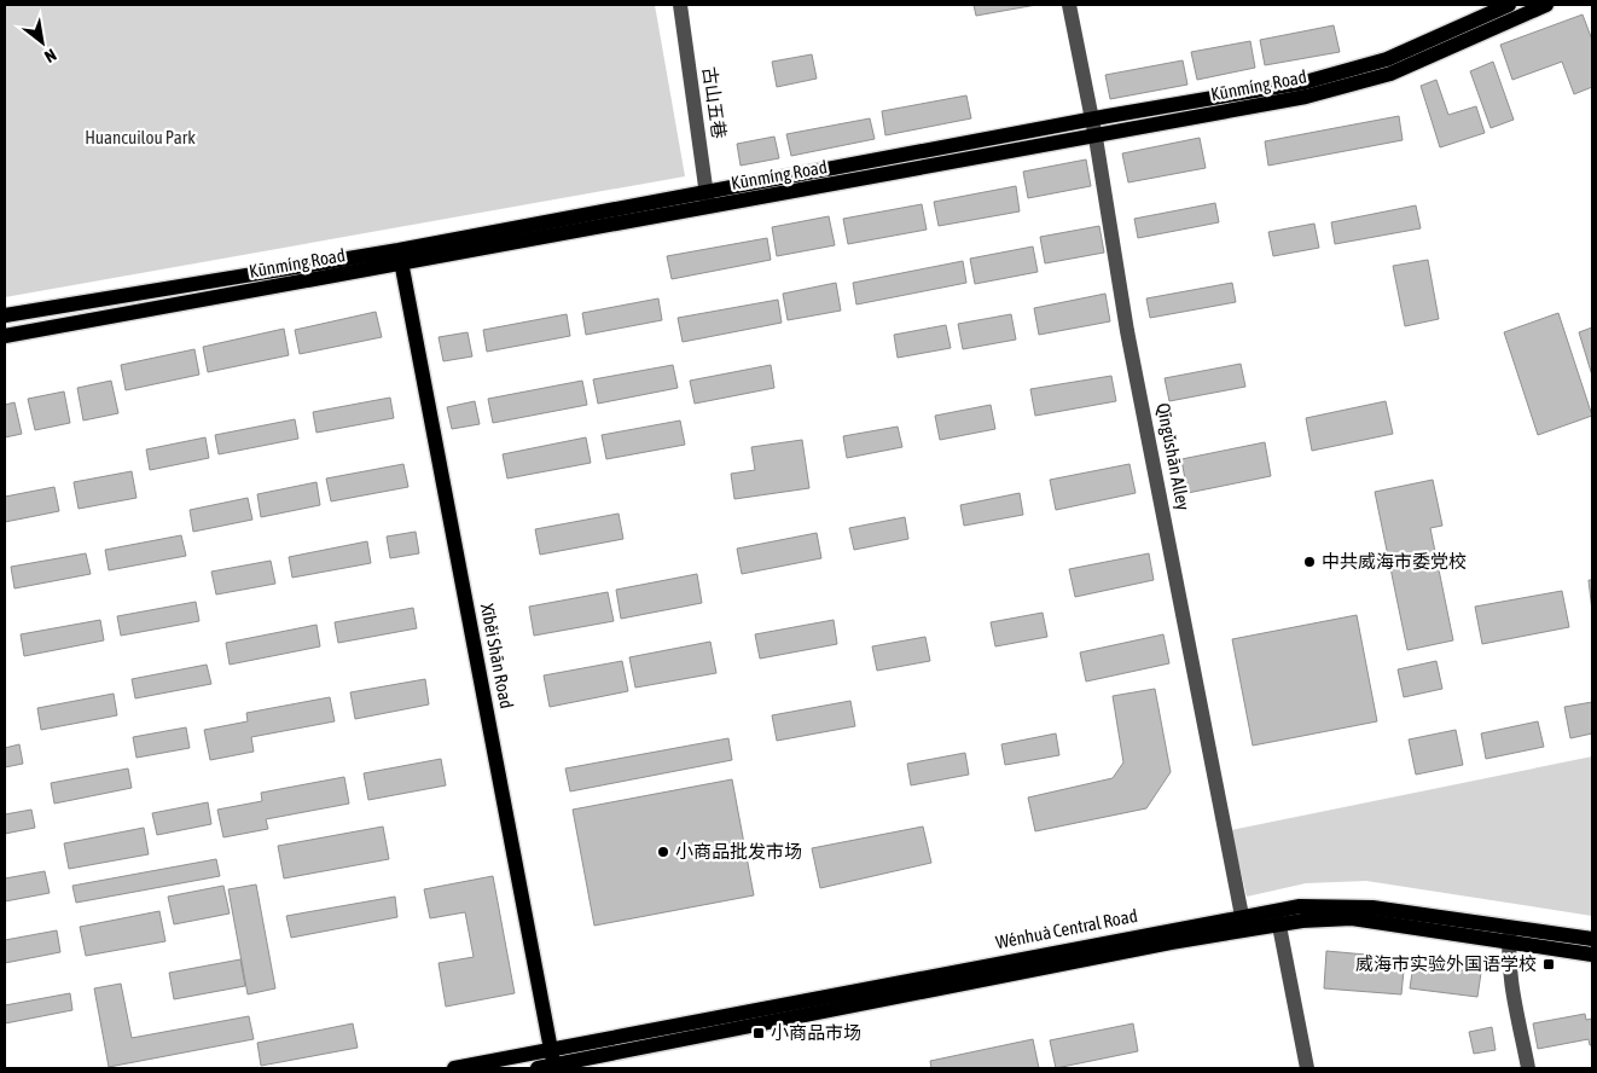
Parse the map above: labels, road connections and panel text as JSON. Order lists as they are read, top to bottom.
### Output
{
  "streets": {
    "main road": ["Kūnmíng Road", "Xīběi Shān Road", "Wénhuà Central Road"],
    "street": ["古山五巷", "Qīngǔshān Alley"]
  },
  "crossings": [
    ["Kūnmíng Road", "古山五巷"],
    ["Kūnmíng Road", "Qīngǔshān Alley"],
    ["Kūnmíng Road", "Xīběi Shān Road"],
    ["Qīngǔshān Alley", "Wénhuà Central Road"],
    ["Xīběi Shān Road", "Wénhuà Central Road"]
  ],
  "parks": ["Huancuilou Park"],
  "places": {
    "other": ["中共威海市委党校", "小商品批发市场"],
    "transit": ["威海市实验外国语学校", "小商品市场"]
  },
  "north": "bottom right"
}
